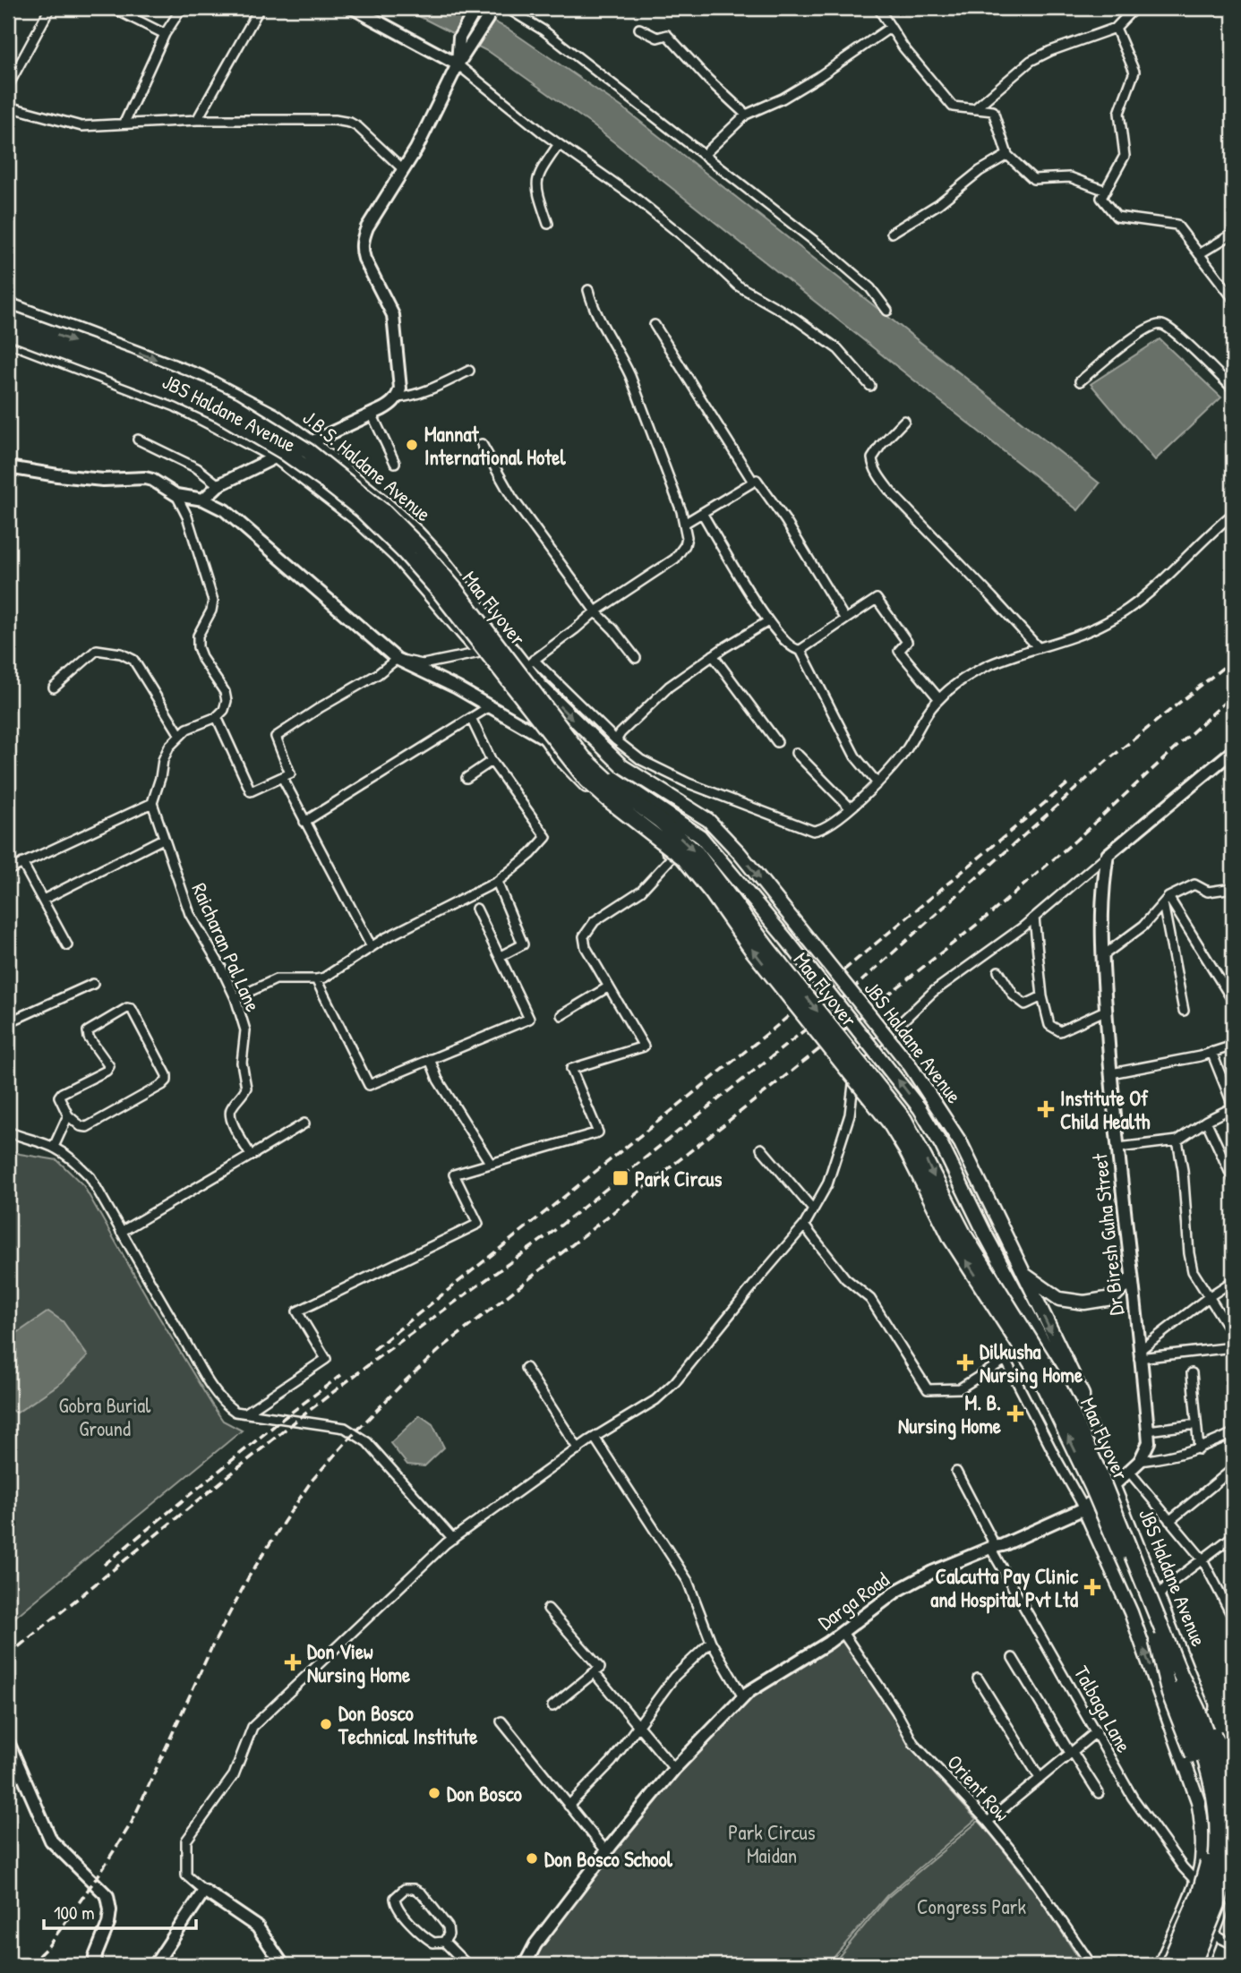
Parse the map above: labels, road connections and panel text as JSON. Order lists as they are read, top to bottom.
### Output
{
  "streets": {
    "highway": ["Maa Flyover"],
    "main road": ["JBS Haldane Avenue", "J.B.S. Haldane Avenue"],
    "street": [
      "Raicharan Pal Lane",
      "Dr Biresh Guha Street",
      "Darga Road",
      "Talbaga Lane",
      "Orient Row"
    ]
  },
  "crossings": [
    ["JBS Haldane Avenue", "J.B.S. Haldane Avenue"],
    ["JBS Haldane Avenue", "Dr Biresh Guha Street"],
    ["Darga Road", "Talbaga Lane"],
    ["Darga Road", "Orient Row"]
  ],
  "one_way": ["J.B.S. Haldane Avenue"],
  "parks": ["Gobra Burial Ground", "Park Circus Maidan", "Congress Park"],
  "places": {
    "other": [
      "Mannat International Hotel",
      "Don Bosco Technical Institute",
      "Don Bosco",
      "Don Bosco School"
    ],
    "health": [
      "Institute Of Child Health",
      "Dilkusha Nursing Home",
      "M. B. Nursing Home",
      "Calcutta Pay Clinic and Hospital Pvt Ltd",
      "Don View Nursing Home"
    ],
    "transit": ["Park Circus"]
  },
  "scale_bar": "100 m"
}
